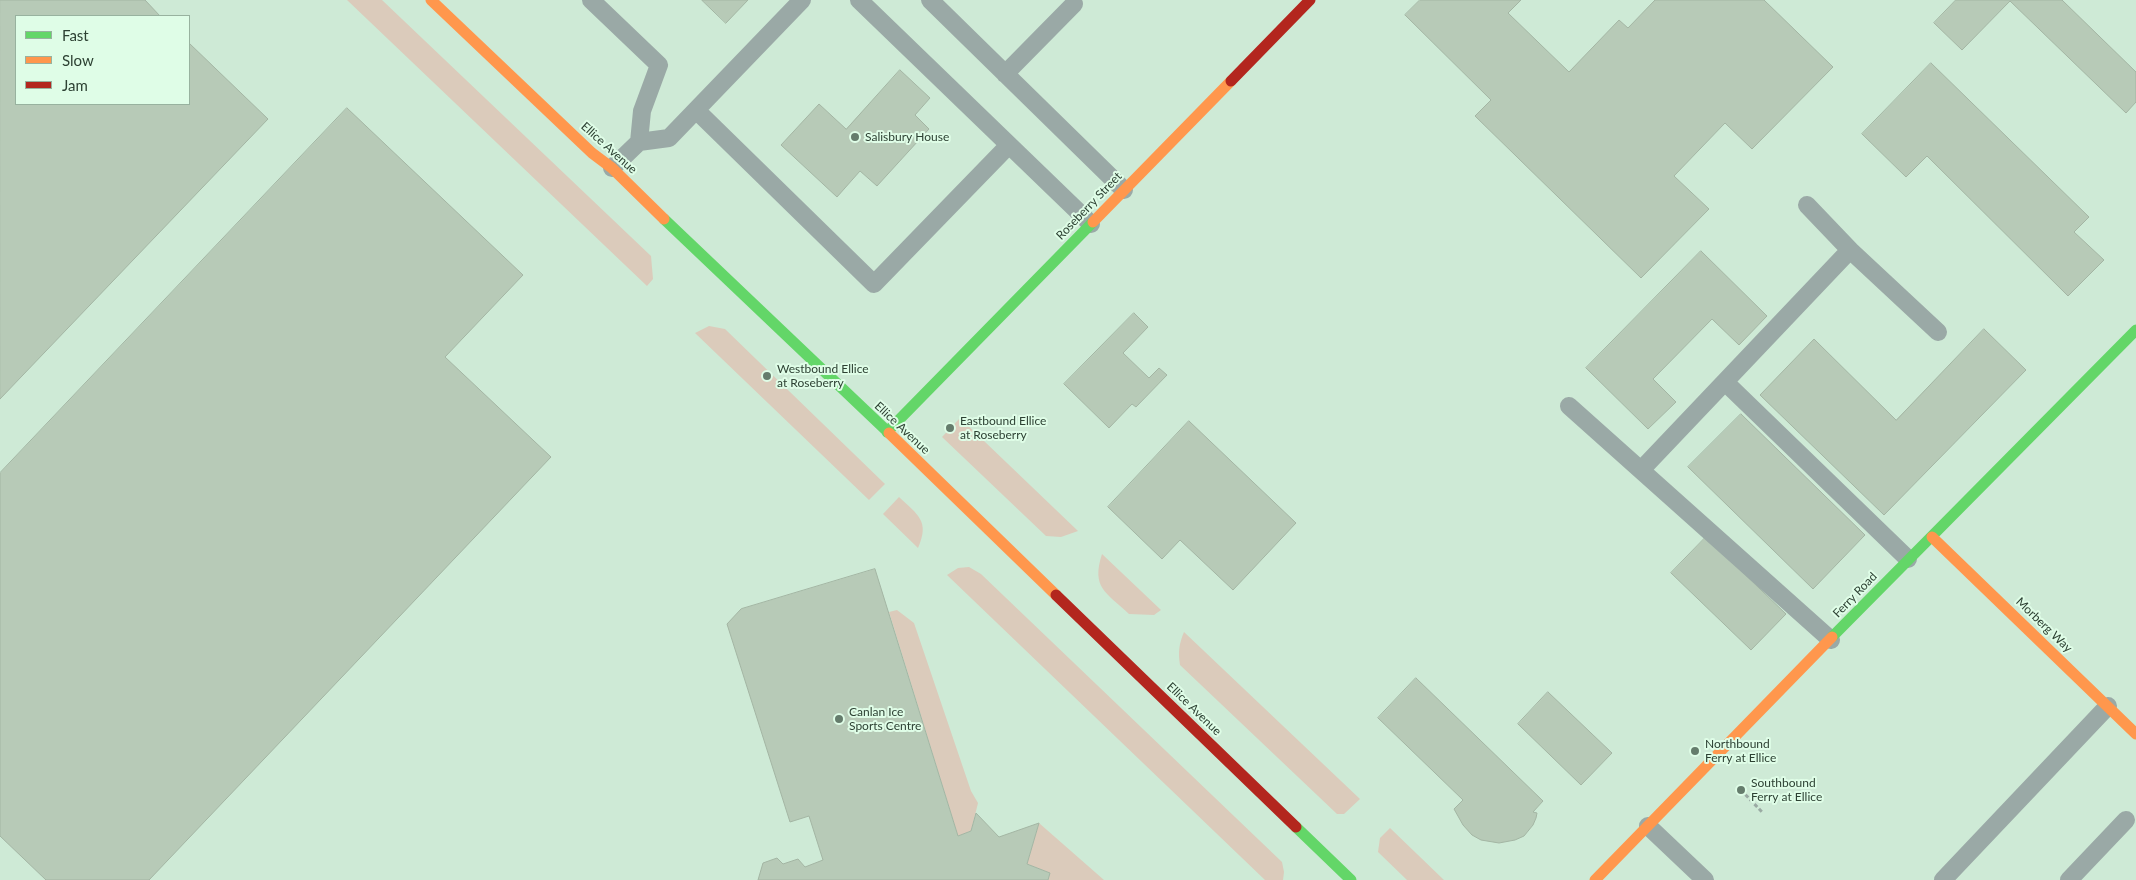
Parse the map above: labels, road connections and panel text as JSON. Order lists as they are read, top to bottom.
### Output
{
  "streets": {
    "main road": [
      "Ellice Avenue",
      "Roseberry Street",
      "Ferry Road",
      "Morberg Way"
    ]
  },
  "crossings": [
    ["Ellice Avenue", "Roseberry Street"],
    ["Ferry Road", "Morberg Way"]
  ],
  "places": [
    "Salisbury House",
    "Westbound Ellice at Roseberry",
    "Eastbound Ellice at Roseberry",
    "Canlan Ice Sports Centre",
    "Northbound Ferry at Ellice",
    "Southbound Ferry at Ellice"
  ],
  "legend": ["Fast", "Slow", "Jam"]
}
